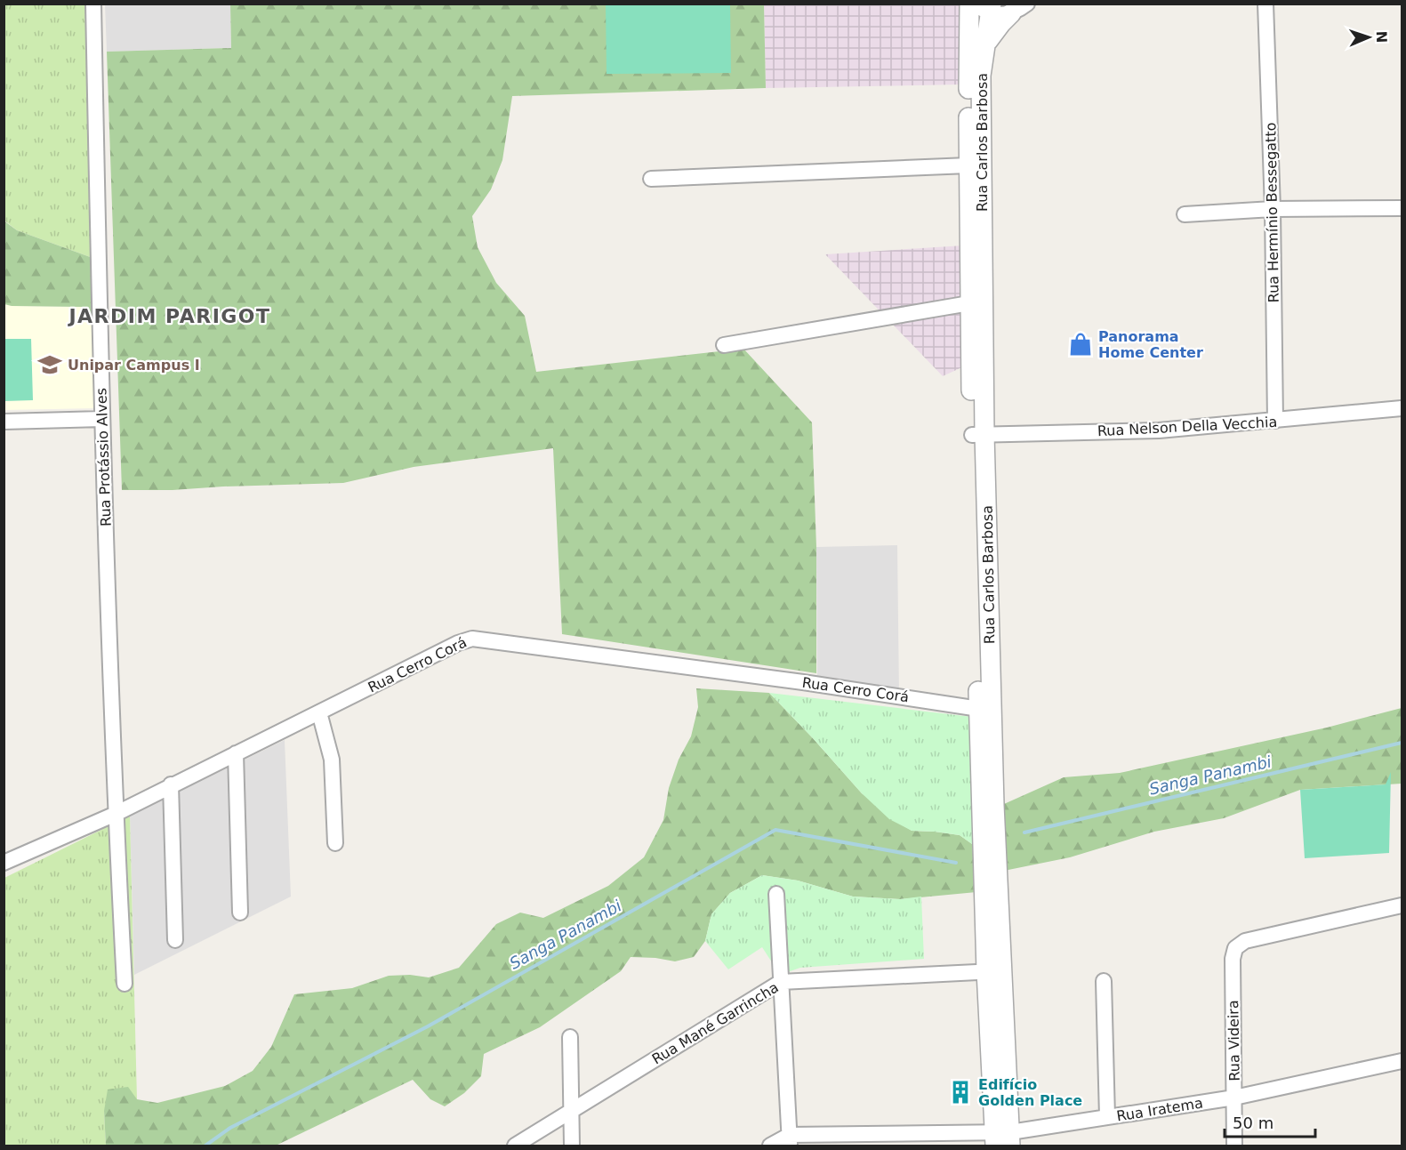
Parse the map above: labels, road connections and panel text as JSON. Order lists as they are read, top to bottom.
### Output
{
  "streets": {
    "street": [
      "Rua Carlos Barbosa",
      "Rua Hermínio Bessegatto",
      "Rua Nelson Della Vecchia",
      "Rua Protássio Alves",
      "Rua Cerro Corá",
      "Rua Mané Garrincha",
      "Rua Videira",
      "Rua Iratema"
    ]
  },
  "crossings": [
    ["Rua Carlos Barbosa", "Rua Nelson Della Vecchia"],
    ["Rua Carlos Barbosa", "Rua Cerro Corá"],
    ["Rua Carlos Barbosa", "Rua Mané Garrincha"],
    ["Rua Carlos Barbosa", "Rua Iratema"],
    ["Rua Hermínio Bessegatto", "Rua Nelson Della Vecchia"],
    ["Rua Protássio Alves", "Rua Cerro Corá"],
    ["Rua Videira", "Rua Iratema"]
  ],
  "districts": ["JARDIM PARIGOT"],
  "water": ["Sanga Panambi"],
  "places": {
    "shop": ["Panorama Home Center"],
    "school or university": ["Unipar Campus I"],
    "building": ["Edifício Golden Place"]
  },
  "scale_bar": "50 m",
  "north": "right"
}
